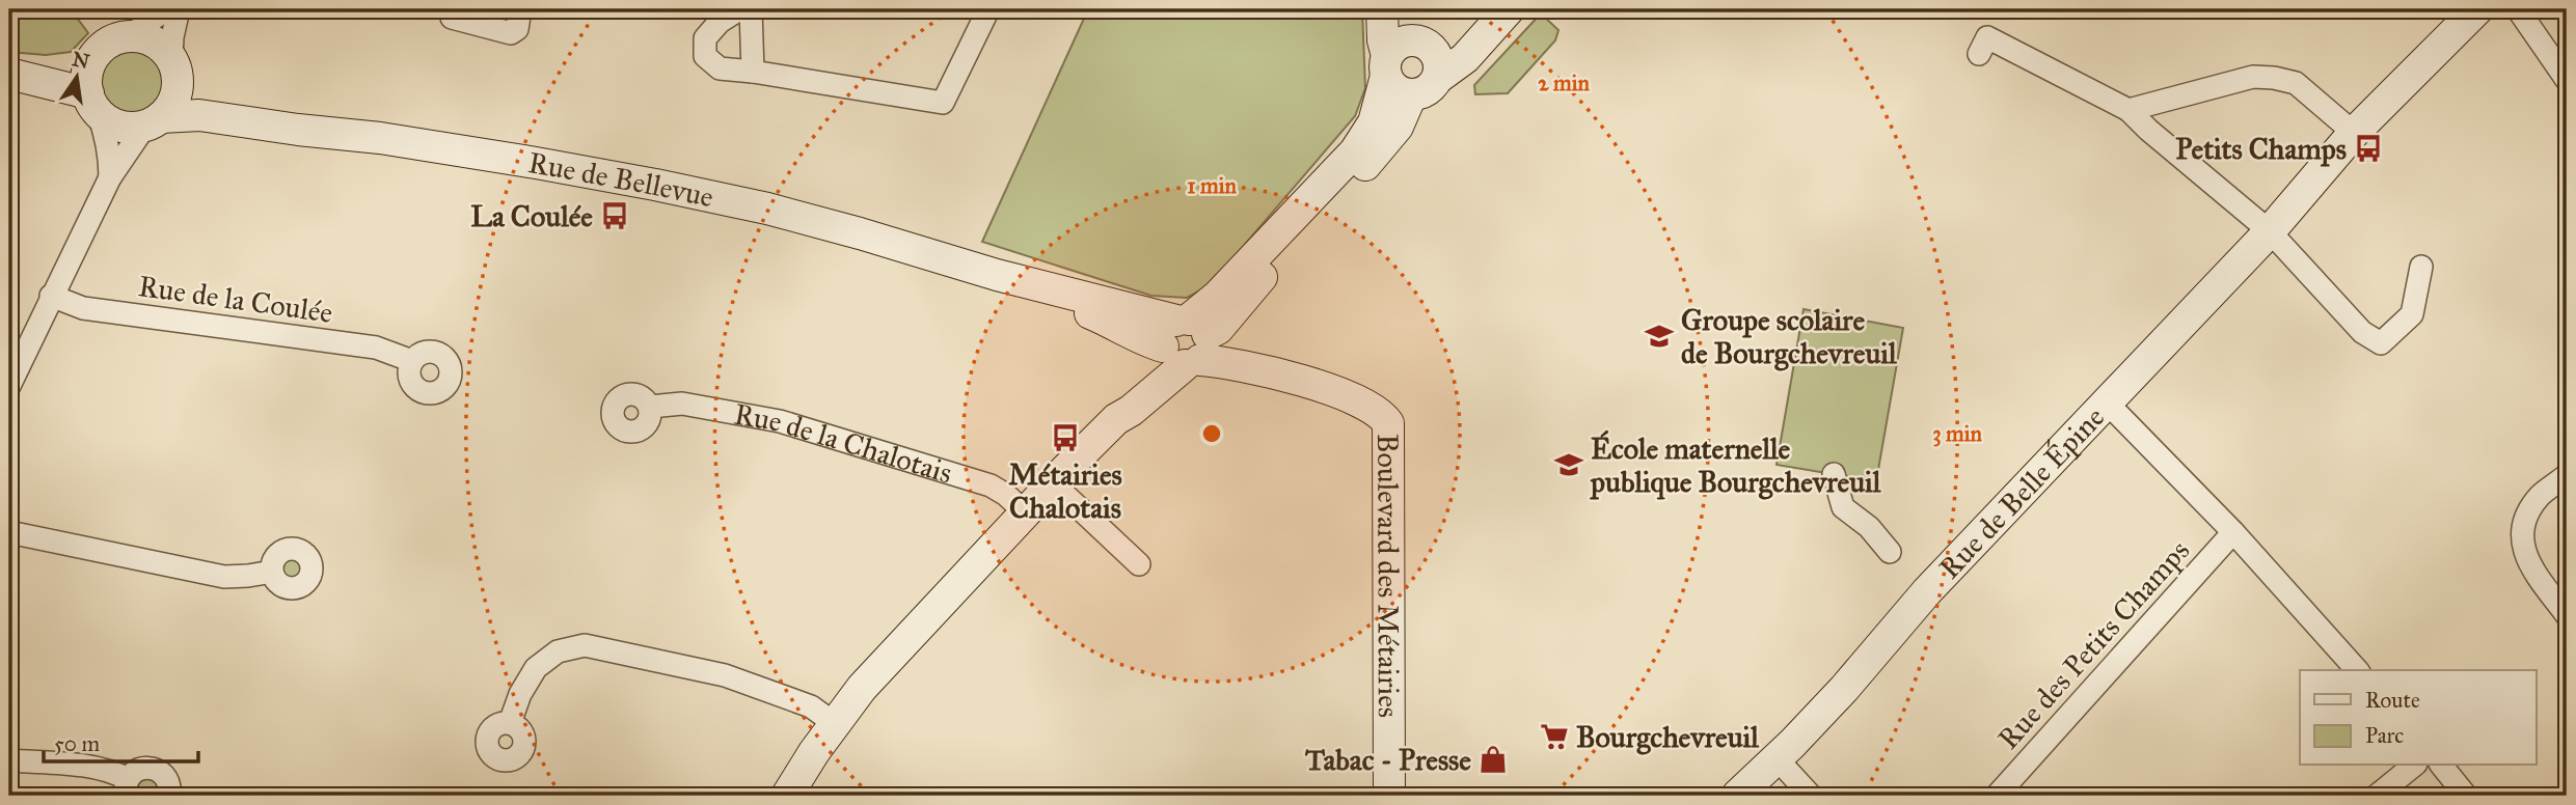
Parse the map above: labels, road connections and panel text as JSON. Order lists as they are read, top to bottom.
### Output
{
  "streets": {
    "street": [
      "Rue de Bellevue",
      "Rue de la Coulée",
      "Rue de la Chalotais",
      "Rue de Belle Épine",
      "Boulevard des Métairies",
      "Rue des Petits Champs"
    ]
  },
  "crossings": [
    ["Rue de Bellevue", "Boulevard des Métairies"]
  ],
  "places": {
    "bus stop": ["Petits Champs", "La Coulée", "Métairies Chalotais"],
    "school or university": ["Groupe scolaire de Bourgchevreuil", "École maternelle publique Bourgchevreuil"],
    "supermarket": ["Bourgchevreuil"],
    "shop": ["Tabac - Presse"]
  },
  "legend": ["Route", "Parc"],
  "scale_bar": "50 m",
  "north": "top",
  "rings": ["2 min", "1 min", "3 min"]
}
